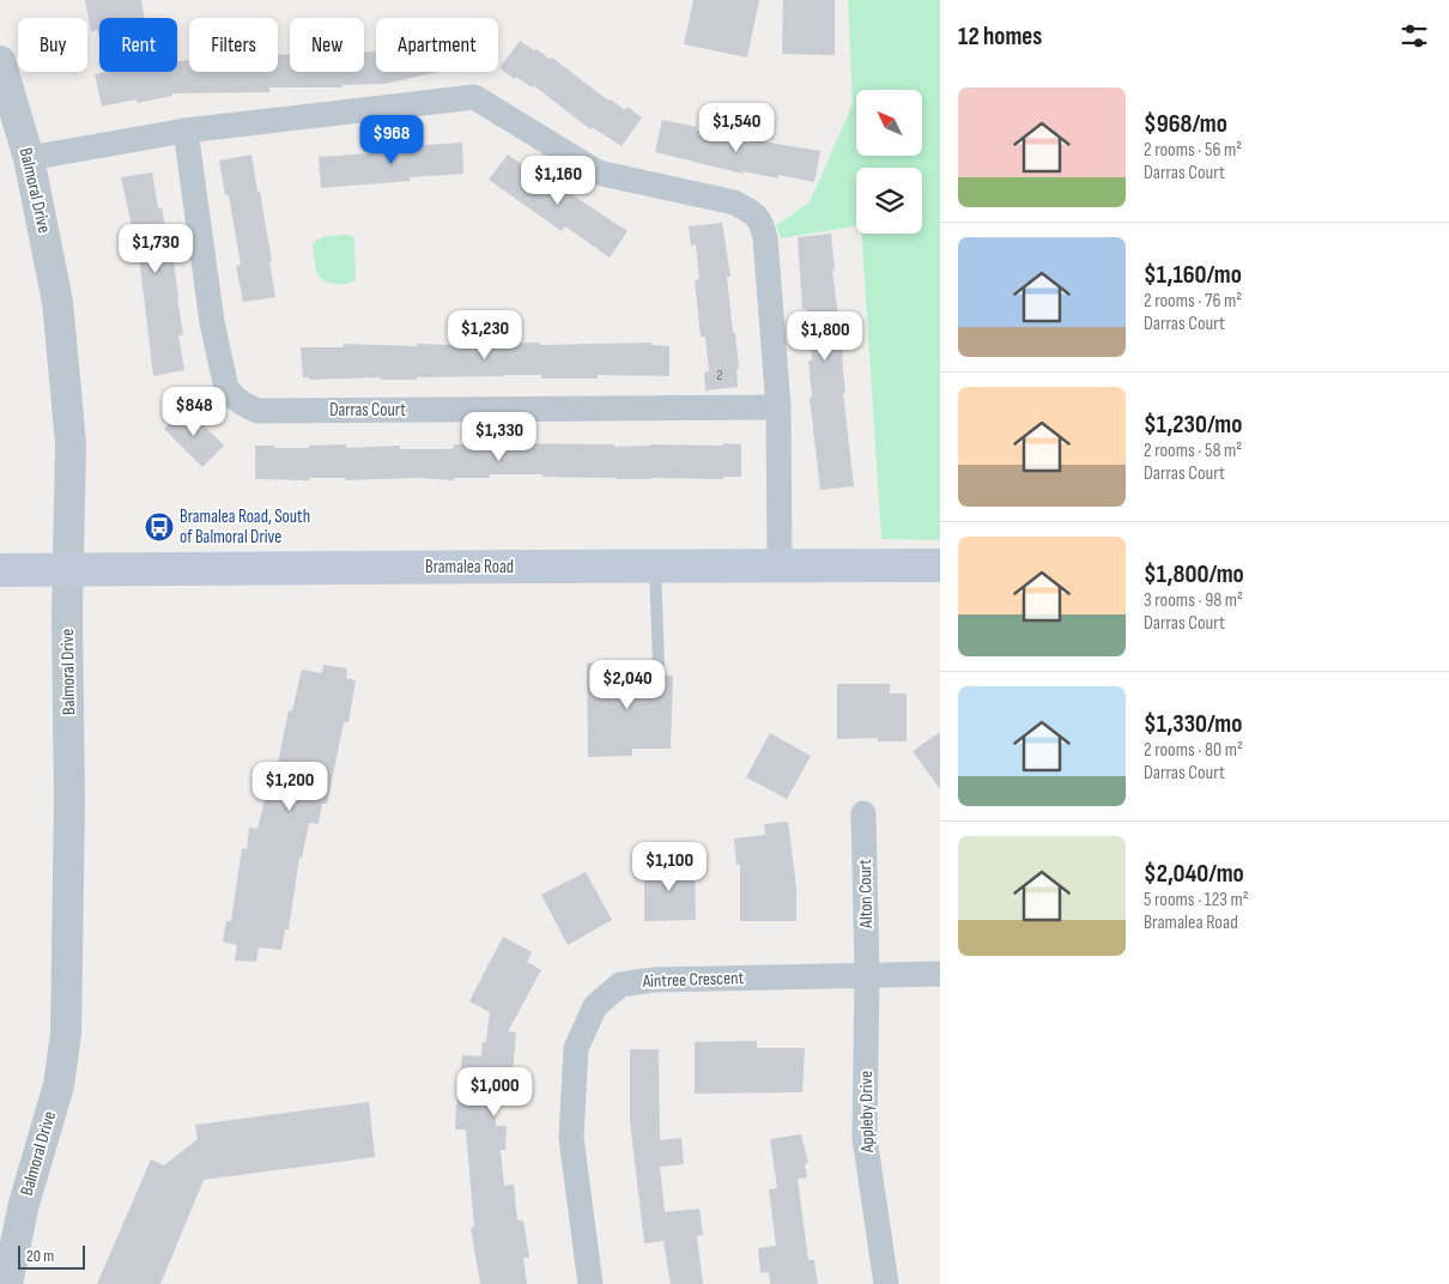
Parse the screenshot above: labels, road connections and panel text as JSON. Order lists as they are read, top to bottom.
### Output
{
  "streets": {
    "main road": ["Bramalea Road"],
    "street": [
      "Balmoral Drive",
      "Darras Court",
      "Alton Court",
      "Aintree Crescent",
      "Appleby Drive"
    ]
  },
  "crossings": [
    ["Balmoral Drive", "Bramalea Road"],
    ["Alton Court", "Aintree Crescent"],
    ["Alton Court", "Appleby Drive"],
    ["Aintree Crescent", "Appleby Drive"]
  ],
  "places": {
    "bus stop": ["Bramalea Road, South of Balmoral Drive"]
  },
  "house_numbers": ["2"],
  "scale_bar": "20 m",
  "north": "top left",
  "page": {
    "heading": "12 homes",
    "chip": [
      "Buy",
      "Rent",
      "Filters",
      "New",
      "Apartment"
    ],
    "list": [
      {
        "name": "$968/mo",
        "note": "2 rooms · 56 m² · Darras Court"
      },
      {
        "name": "$1,160/mo",
        "note": "2 rooms · 76 m² · Darras Court"
      },
      {
        "name": "$1,230/mo",
        "note": "2 rooms · 58 m² · Darras Court"
      },
      {
        "name": "$1,800/mo",
        "note": "3 rooms · 98 m² · Darras Court"
      },
      {
        "name": "$1,330/mo",
        "note": "2 rooms · 80 m² · Darras Court"
      },
      {
        "name": "$2,040/mo",
        "note": "5 rooms · 123 m² · Bramalea Road"
      }
    ],
    "price": [
      "$1,540",
      "$968",
      "$1,160",
      "$1,730",
      "$1,230",
      "$1,800",
      "$848",
      "$1,330",
      "$2,040",
      "$1,200",
      "$1,100",
      "$1,000"
    ],
    "scale": "20 m"
  }
}
